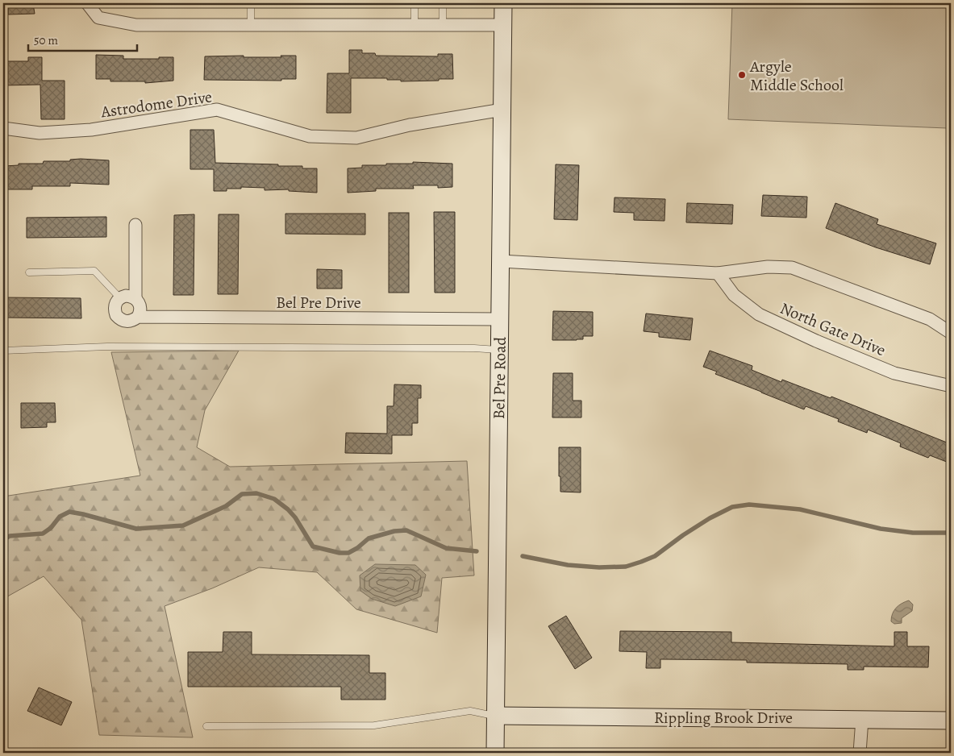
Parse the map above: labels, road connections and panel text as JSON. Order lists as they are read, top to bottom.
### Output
{
  "streets": {
    "main road": ["Bel Pre Road", "Rippling Brook Drive"],
    "street": ["Astrodome Drive", "Bel Pre Drive", "North Gate Drive"]
  },
  "crossings": [
    ["Astrodome Drive", "Bel Pre Road"],
    ["Bel Pre Drive", "Bel Pre Road"],
    ["Bel Pre Road", "Rippling Brook Drive"]
  ],
  "places": ["Argyle Middle School"],
  "scale_bar": "50 m"
}
